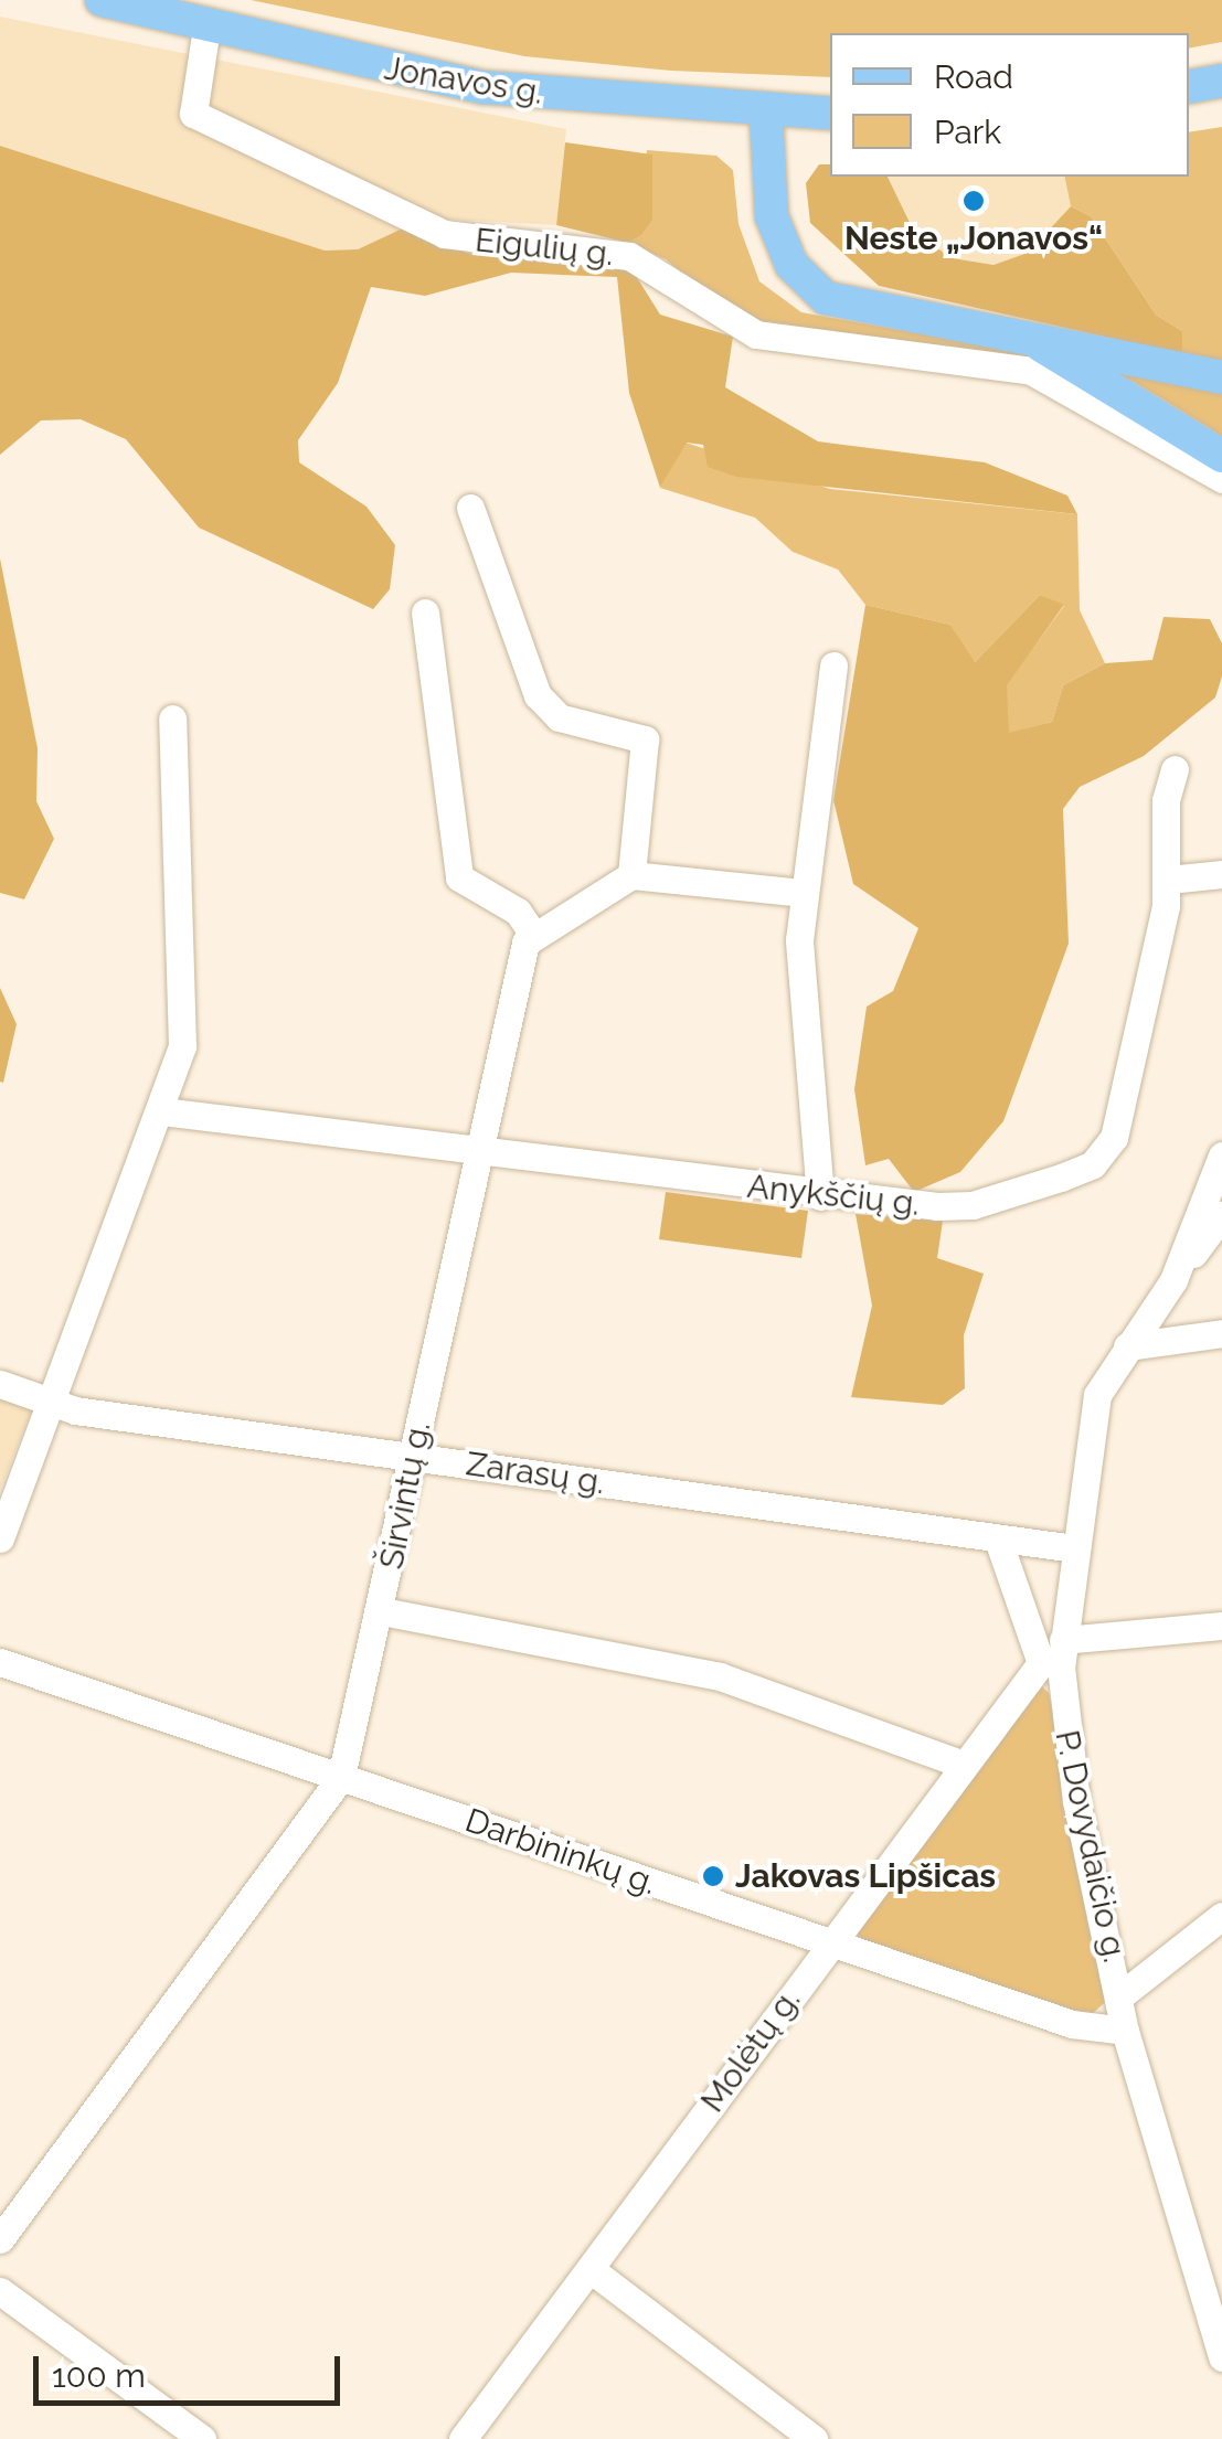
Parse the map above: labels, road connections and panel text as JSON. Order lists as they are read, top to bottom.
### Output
{
  "streets": {
    "main road": ["Jonavos g."],
    "street": [
      "Eigulių g.",
      "Anykščių g.",
      "Zarasų g.",
      "Širvintų g.",
      "P. Dovydaičio g.",
      "Darbininkų g.",
      "Molėtų g."
    ]
  },
  "crossings": [
    ["Jonavos g.", "Eigulių g."],
    ["Anykščių g.", "Širvintų g."],
    ["Zarasų g.", "Širvintų g."],
    ["Zarasų g.", "P. Dovydaičio g."],
    ["Širvintų g.", "Darbininkų g."],
    ["P. Dovydaičio g.", "Darbininkų g."],
    ["P. Dovydaičio g.", "Molėtų g."],
    ["Darbininkų g.", "Molėtų g."]
  ],
  "places": ["Neste „Jonavos“", "Jakovas Lipšicas"],
  "legend": ["Road", "Park"],
  "scale_bar": "100 m"
}
